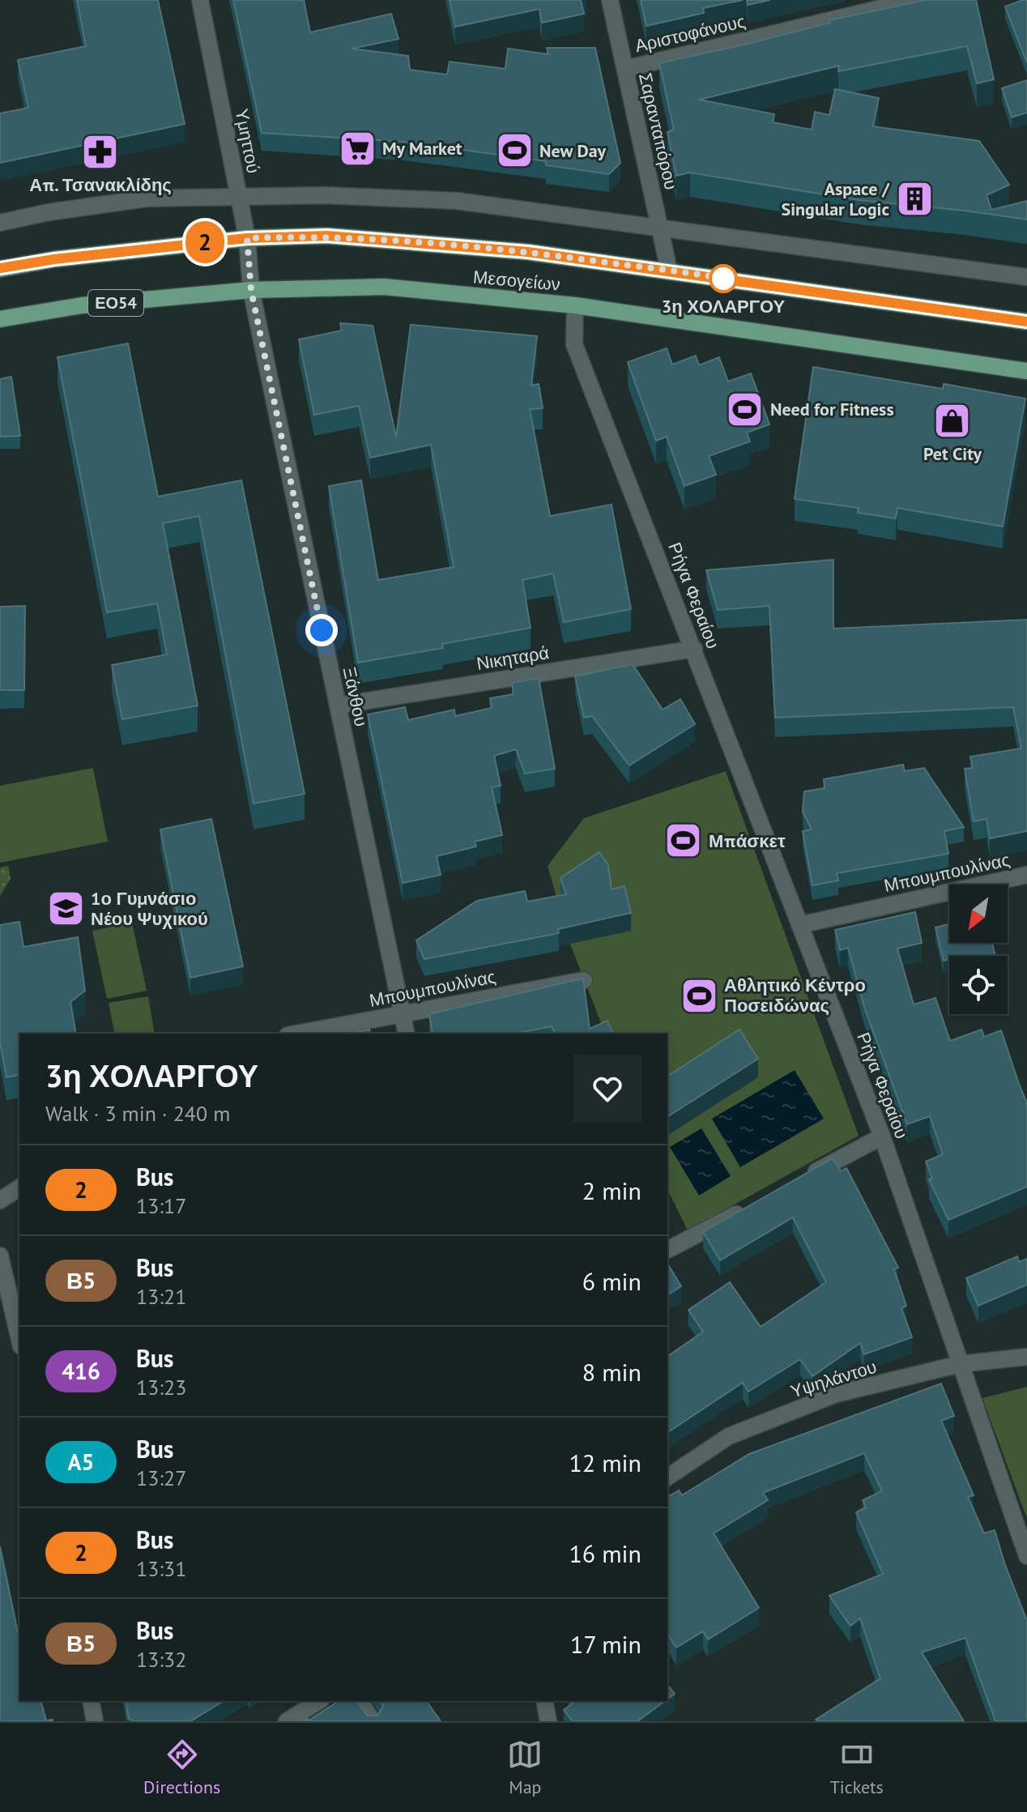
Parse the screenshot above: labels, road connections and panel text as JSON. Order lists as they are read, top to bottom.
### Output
{
  "streets": {
    "main road": ["Μεσογείων", "ΕΟ54"],
    "street": [
      "Αριστοφάνους",
      "Σαρανταπόρου",
      "Υμηττού",
      "Ρήγα Φεραίου",
      "Νικηταρά",
      "Ξάνθου",
      "Μπουμπουλίνας",
      "Υψηλάντου"
    ]
  },
  "crossings": [
    ["Αριστοφάνους", "Σαρανταπόρου"],
    ["Σαρανταπόρου", "Μεσογείων"],
    ["Υμηττού", "Μεσογείων"],
    ["Υμηττού", "Ξάνθου"],
    ["Μεσογείων", "Ρήγα Φεραίου"],
    ["Μεσογείων", "Ξάνθου"],
    ["Ρήγα Φεραίου", "Νικηταρά"],
    ["Ρήγα Φεραίου", "Μπουμπουλίνας"],
    ["Ρήγα Φεραίου", "Υψηλάντου"],
    ["Νικηταρά", "Ξάνθου"],
    ["Ξάνθου", "Μπουμπουλίνας"]
  ],
  "places": {
    "supermarket": ["My Market"],
    "sports": [
      "New Day",
      "Need for Fitness",
      "Μπάσκετ",
      "Αθλητικό Κέντρο Ποσειδώνας"
    ],
    "pharmacy": ["Απ. Τσανακλίδης"],
    "building": ["Aspace / Singular Logic"],
    "other": ["3η ΧΟΛΑΡΓΟΥ"],
    "shop": ["Pet City"],
    "school or university": ["1ο Γυμνάσιο Νέου Ψυχικού"]
  },
  "lines": ["bus line 2"],
  "north": "bottom left",
  "page": {
    "on_map": "2",
    "heading": ["3η ΧΟΛΑΡΓΟΥ", "Walk · 3 min · 240 m"],
    "list": [
      {
        "mark": "2",
        "name": "Bus",
        "note": "13:17",
        "value": "2 min"
      },
      {
        "mark": "Β5",
        "name": "Bus",
        "note": "13:21",
        "value": "6 min"
      },
      {
        "mark": "416",
        "name": "Bus",
        "note": "13:23",
        "value": "8 min"
      },
      {
        "mark": "A5",
        "name": "Bus",
        "note": "13:27",
        "value": "12 min"
      },
      {
        "mark": "2",
        "name": "Bus",
        "note": "13:31",
        "value": "16 min"
      },
      {
        "mark": "Β5",
        "name": "Bus",
        "note": "13:32",
        "value": "17 min"
      }
    ],
    "tabs": ["Directions", "Map", "Tickets"]
  }
}
